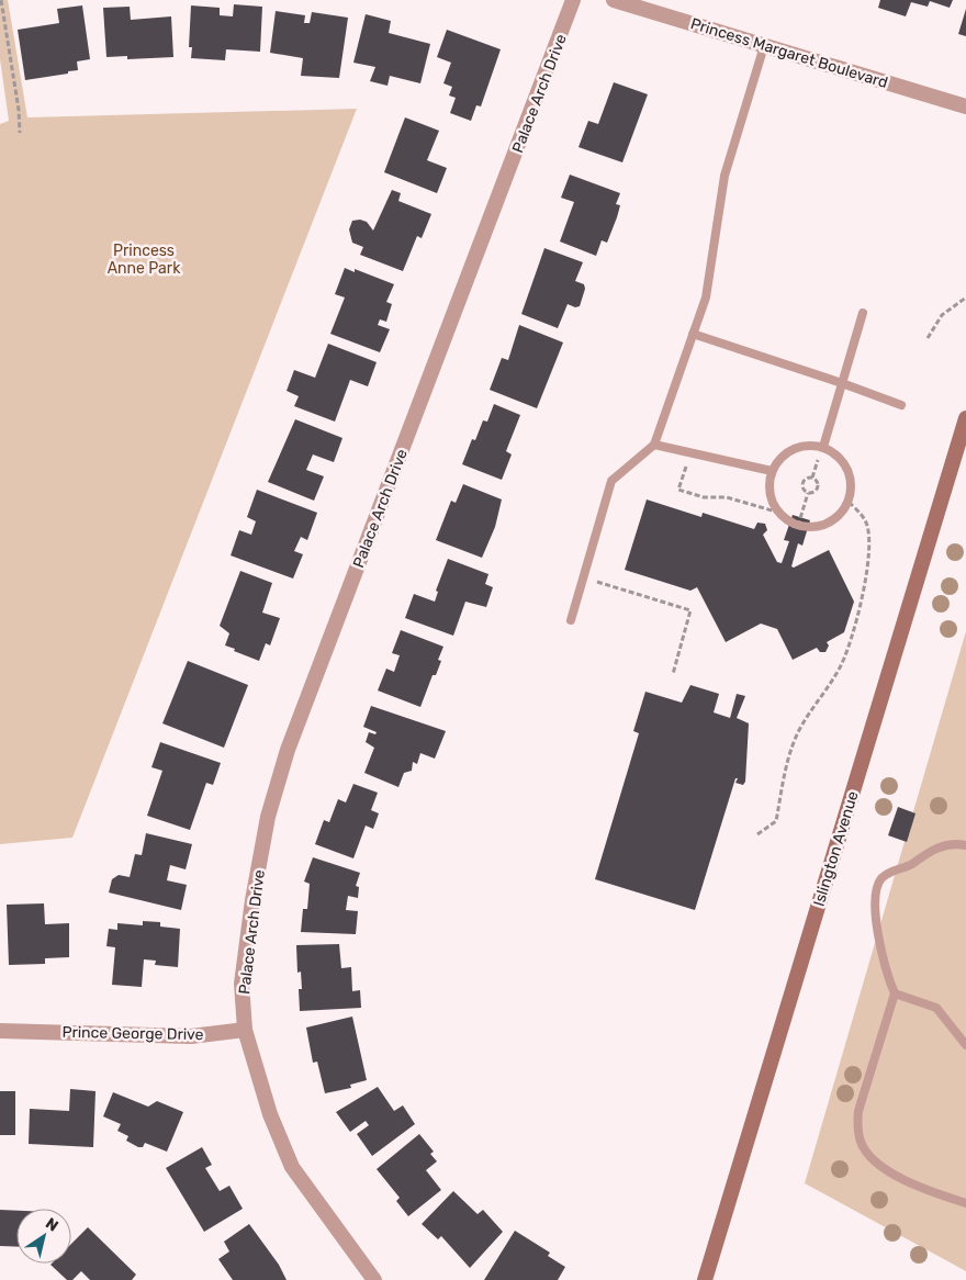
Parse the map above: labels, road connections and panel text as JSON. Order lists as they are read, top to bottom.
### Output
{
  "streets": {
    "main road": ["Islington Avenue"],
    "street": ["Princess Margaret Boulevard", "Palace Arch Drive", "Prince George Drive"]
  },
  "crossings": [
    ["Palace Arch Drive", "Prince George Drive"]
  ],
  "parks": ["Princess Anne Park"],
  "north": "top right"
}
